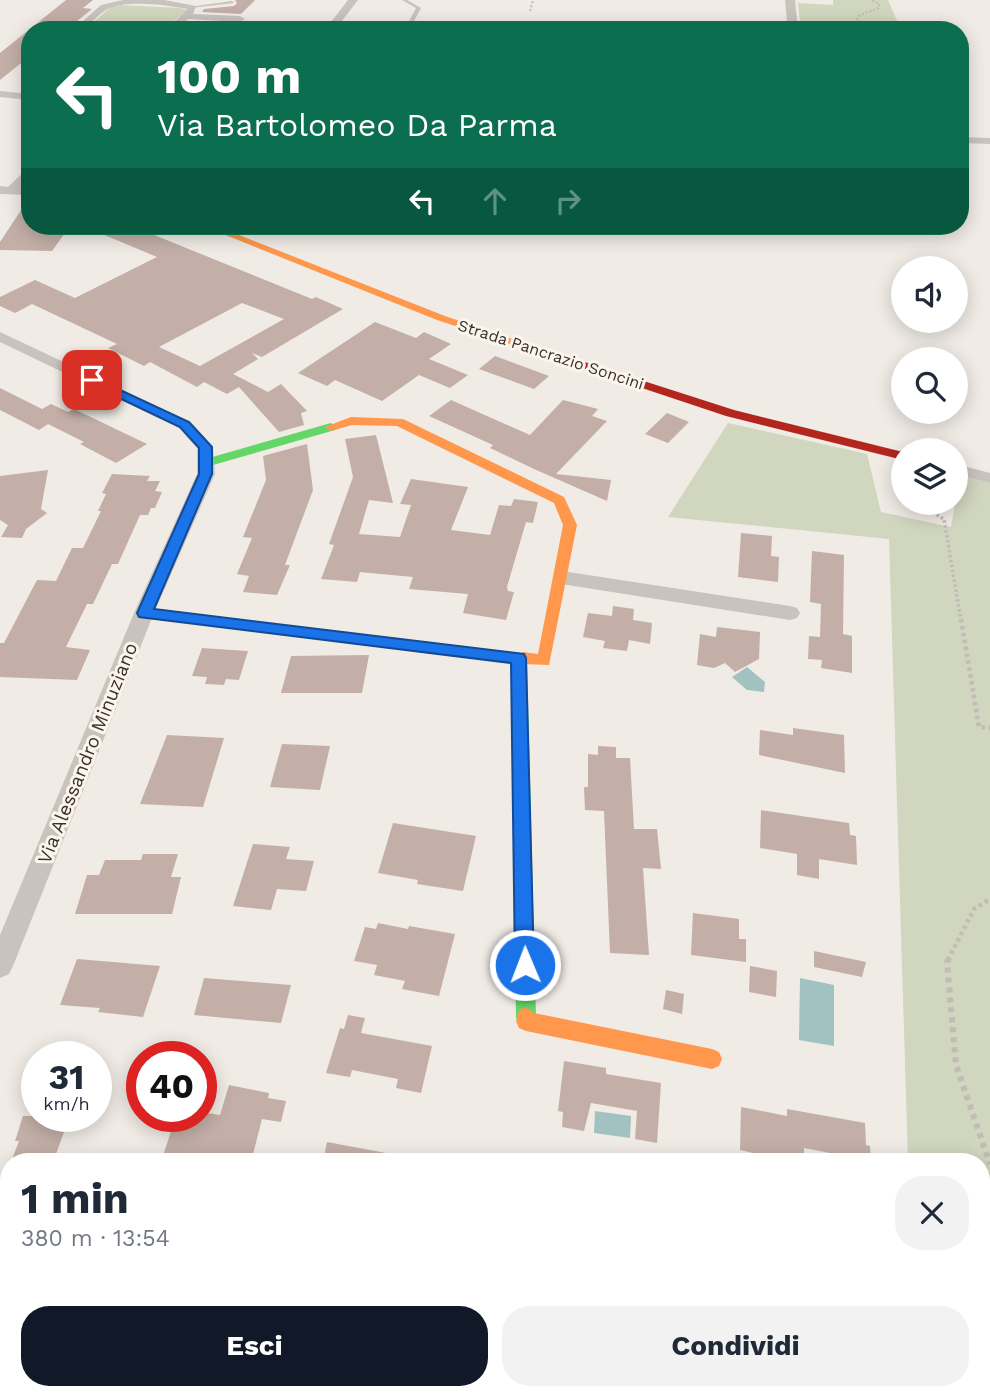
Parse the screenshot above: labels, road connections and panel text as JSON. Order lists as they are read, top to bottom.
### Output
{
  "streets": {
    "street": ["Strada Pancrazio Soncini", "Via Alessandro Minuziano"]
  },
  "page": {
    "turn": ["100 m", "Via Bartolomeo Da Parma"],
    "speed": "31 km/h",
    "limit": "40",
    "heading": ["1 min", "380 m · 13:54"],
    "buttons": ["Esci", "Condividi"]
  }
}
